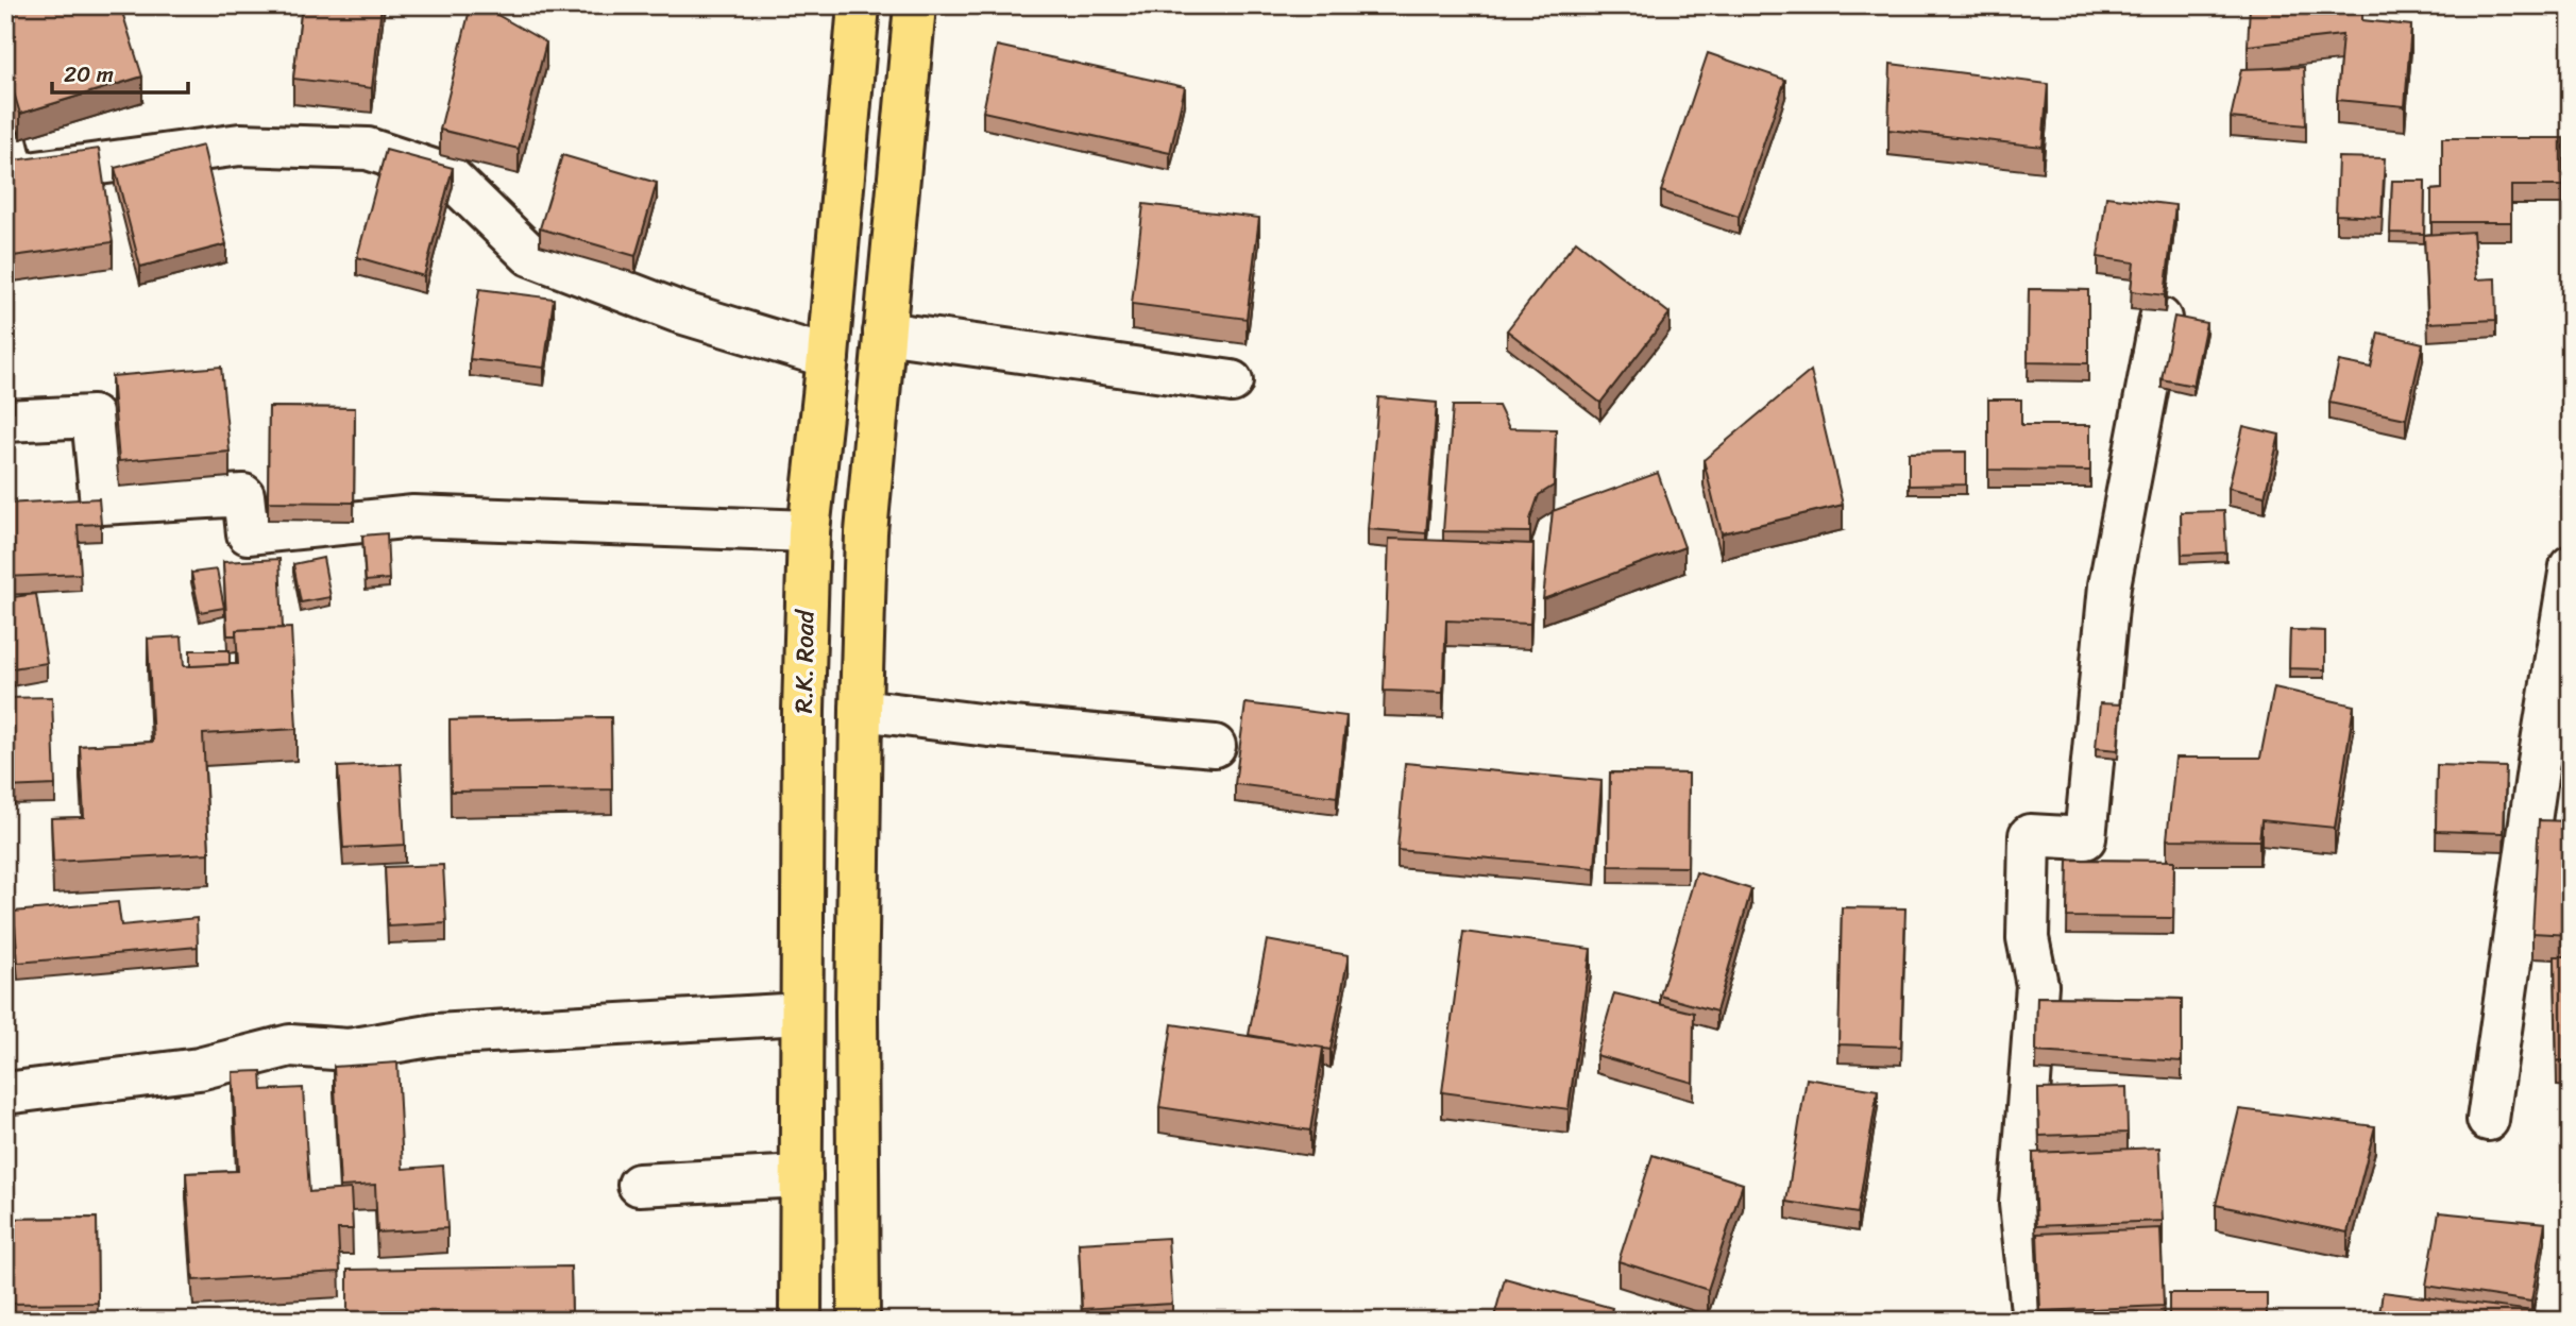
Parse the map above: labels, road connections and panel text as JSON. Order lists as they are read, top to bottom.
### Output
{
  "streets": {
    "highway": ["R.K. Road"]
  },
  "scale_bar": "20 m"
}
